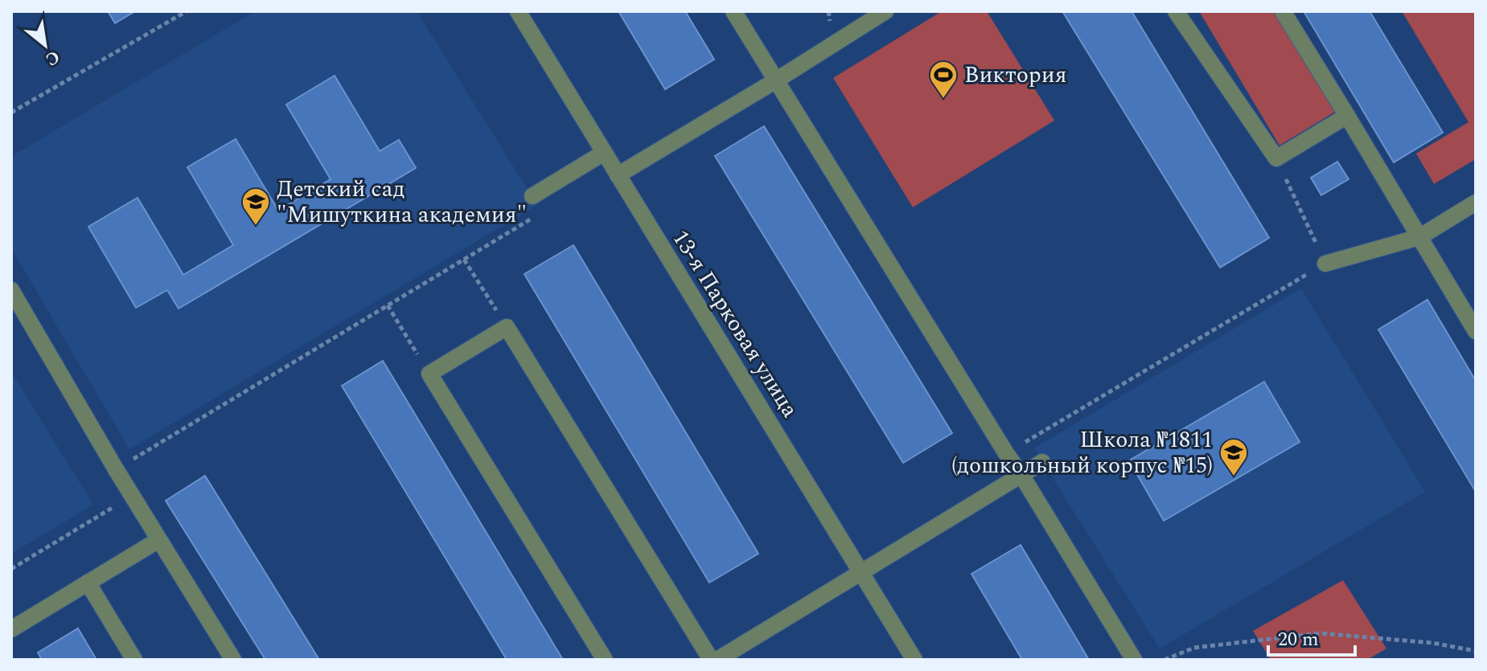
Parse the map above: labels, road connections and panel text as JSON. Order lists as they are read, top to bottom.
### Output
{
  "streets": {
    "street": ["13-я Парковая улица"]
  },
  "places": {
    "sports": ["Виктория"],
    "school or university": ["Детский сад \"Мишуткина академия\"", "Школа №1811 (дошкольный корпус №15)"]
  },
  "scale_bar": "20 m",
  "north": "bottom right"
}
